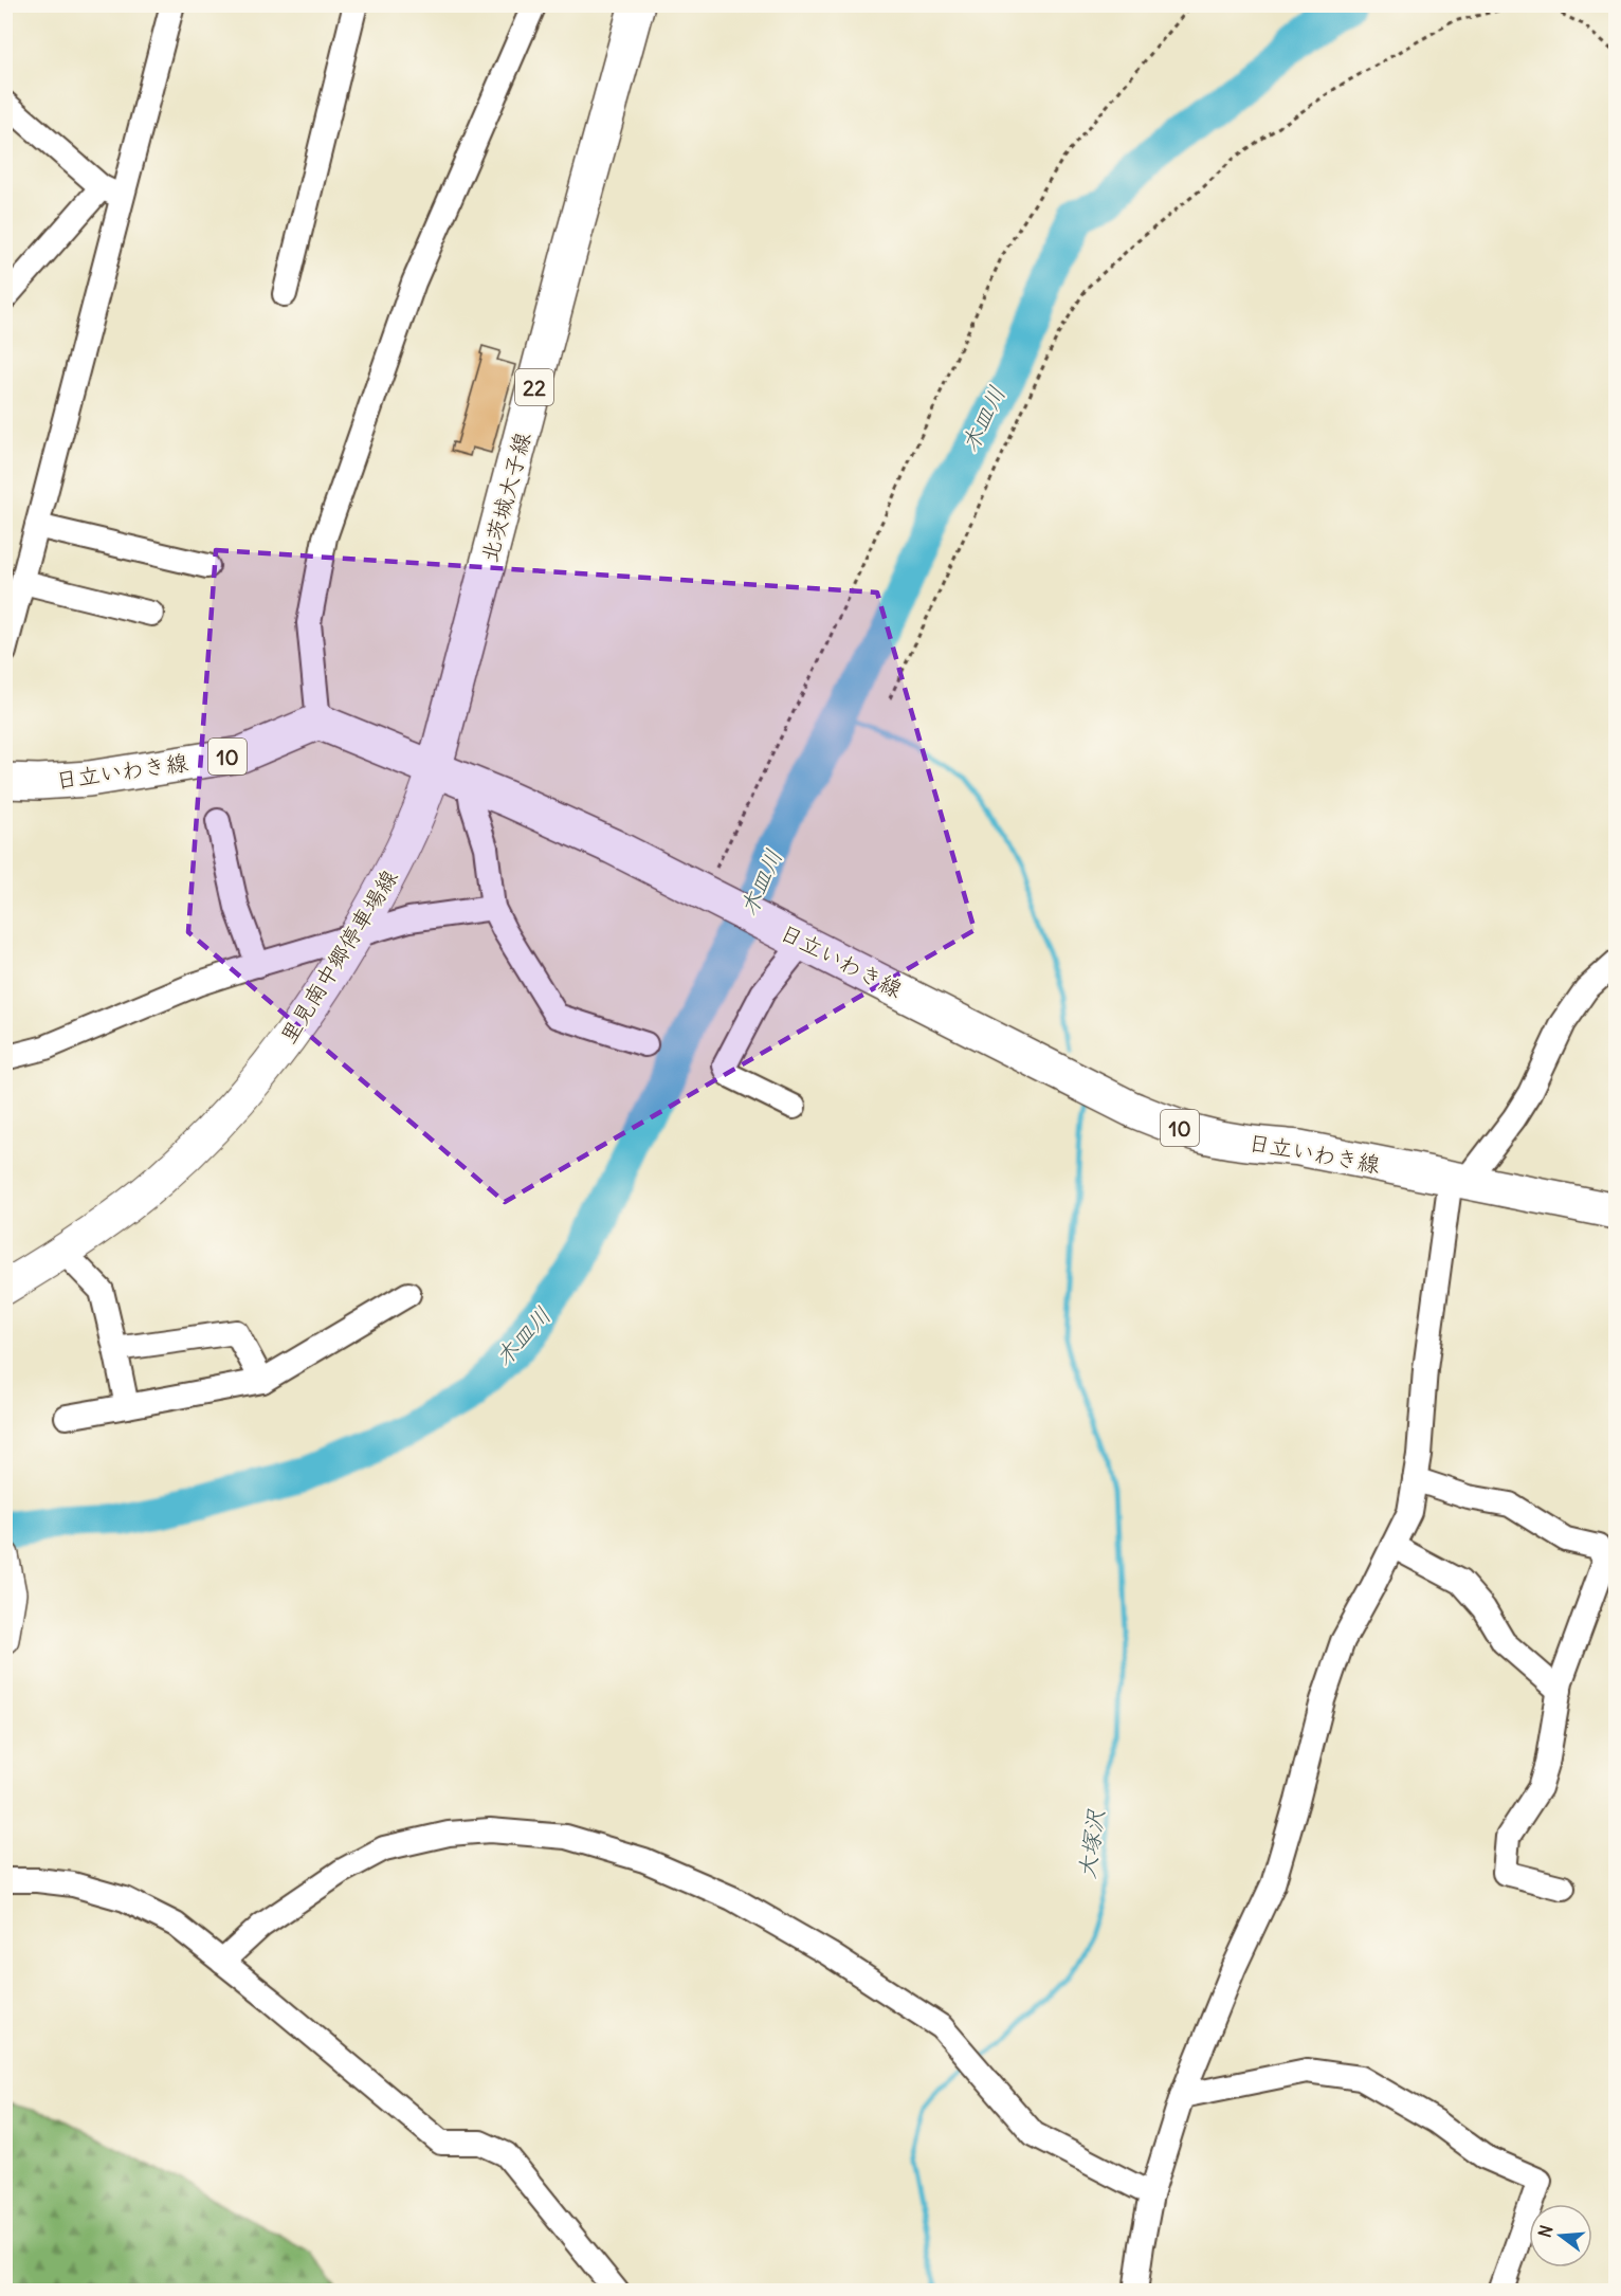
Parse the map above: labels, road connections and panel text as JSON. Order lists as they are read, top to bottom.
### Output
{
  "streets": {
    "main road": [
      "22",
      "北茨城大子線",
      "10",
      "日立いわき線",
      "里見南中郷停車場線"
    ]
  },
  "crossings": [
    ["北茨城大子線", "日立いわき線"],
    ["北茨城大子線", "里見南中郷停車場線"],
    ["日立いわき線", "里見南中郷停車場線"]
  ],
  "water": ["木皿川", "大塚沢"],
  "north": "left"
}
